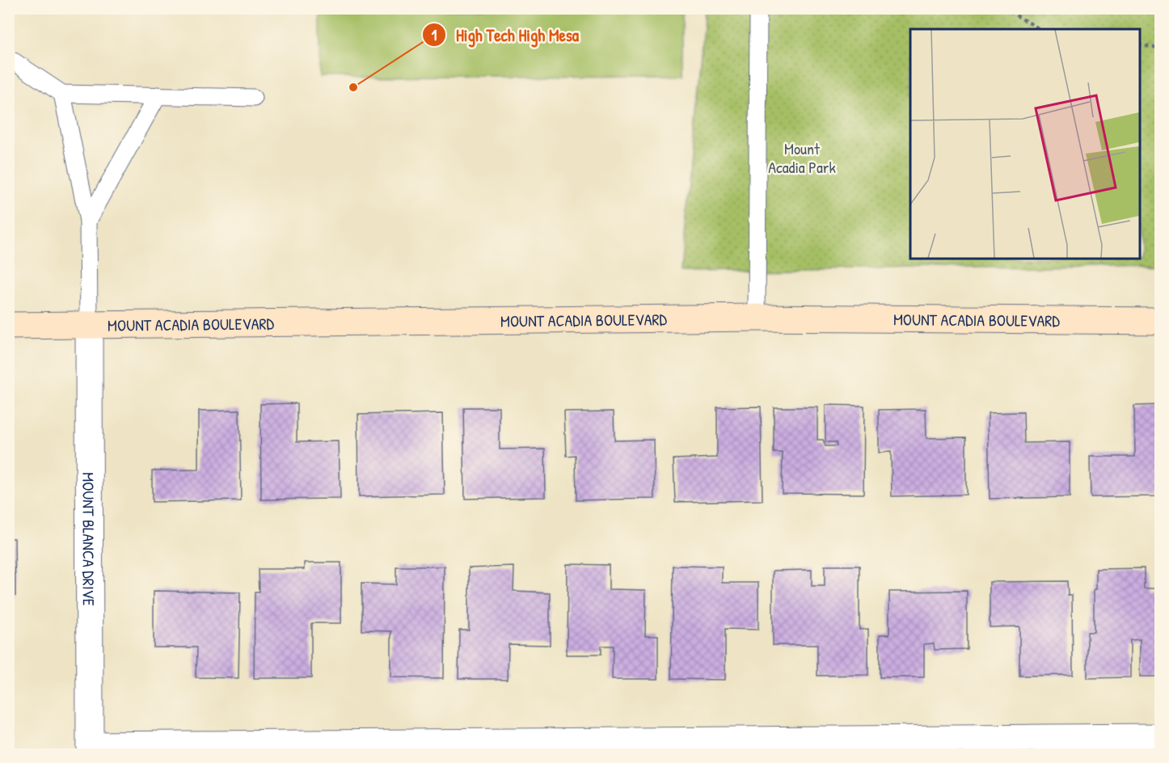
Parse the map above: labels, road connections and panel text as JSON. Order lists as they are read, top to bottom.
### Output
{
  "streets": {
    "main road": ["MOUNT ACADIA BOULEVARD"],
    "street": ["MOUNT BLANCA DRIVE"]
  },
  "crossings": [
    ["MOUNT ACADIA BOULEVARD", "MOUNT BLANCA DRIVE"]
  ],
  "parks": ["Mount Acadia Park"],
  "places": ["High Tech High Mesa"]
}
